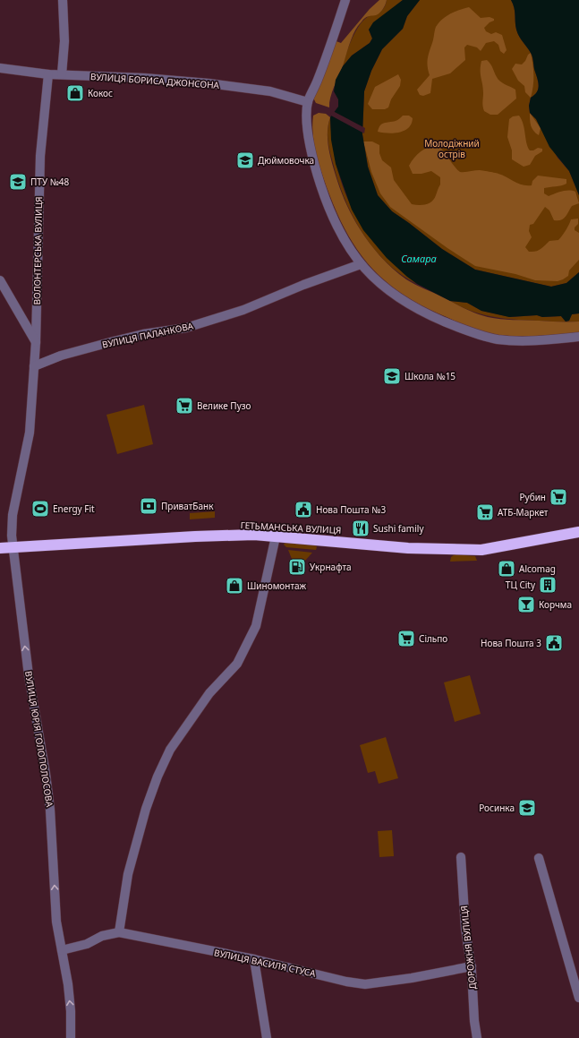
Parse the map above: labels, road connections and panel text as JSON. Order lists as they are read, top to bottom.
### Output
{
  "streets": {
    "highway": ["ГЕТЬМАНСЬКА ВУЛИЦЯ"],
    "street": [
      "ВУЛИЦЯ БОРИСА ДЖОНСОНА",
      "ВОЛОНТЕРСЬКА ВУЛИЦЯ",
      "ВУЛИЦЯ ПАЛАНКОВА",
      "ВУЛИЦЯ ЮРІЯ ГОЛОПОЛОСОВА",
      "ДОРОЖНЯ ВУЛИЦЯ",
      "ВУЛИЦЯ ВАСИЛЯ СТУСА"
    ]
  },
  "crossings": [
    ["ВУЛИЦЯ БОРИСА ДЖОНСОНА", "ВОЛОНТЕРСЬКА ВУЛИЦЯ"],
    ["ВОЛОНТЕРСЬКА ВУЛИЦЯ", "ВУЛИЦЯ ПАЛАНКОВА"],
    ["ВОЛОНТЕРСЬКА ВУЛИЦЯ", "ГЕТЬМАНСЬКА ВУЛИЦЯ"],
    ["ВОЛОНТЕРСЬКА ВУЛИЦЯ", "ВУЛИЦЯ ЮРІЯ ГОЛОПОЛОСОВА"],
    ["ГЕТЬМАНСЬКА ВУЛИЦЯ", "ВУЛИЦЯ ЮРІЯ ГОЛОПОЛОСОВА"],
    ["ВУЛИЦЯ ЮРІЯ ГОЛОПОЛОСОВА", "ВУЛИЦЯ ВАСИЛЯ СТУСА"],
    ["ДОРОЖНЯ ВУЛИЦЯ", "ВУЛИЦЯ ВАСИЛЯ СТУСА"]
  ],
  "one_way": ["ВУЛИЦЯ ЮРІЯ ГОЛОПОЛОСОВА"],
  "water": ["Самара"],
  "parks": ["Молодіжний острів"],
  "places": {
    "shop": ["Кокос", "Alcomag", "Шиномонтаж"],
    "school or university": [
      "Дюймовочка",
      "ПТУ №48",
      "Школа №15",
      "Росинка"
    ],
    "supermarket": [
      "Велике Пузо",
      "Рубин",
      "АТБ-Маркет",
      "Сільпо"
    ],
    "bank": ["ПриватБанк"],
    "sports": ["Energy Fit"],
    "public building": ["Нова Пошта №3", "Нова Пошта 3"],
    "restaurant": ["Sushi family"],
    "fuel station": ["Укрнафта"],
    "building": ["ТЦ City"],
    "bar": ["Корчма"]
  }
}
